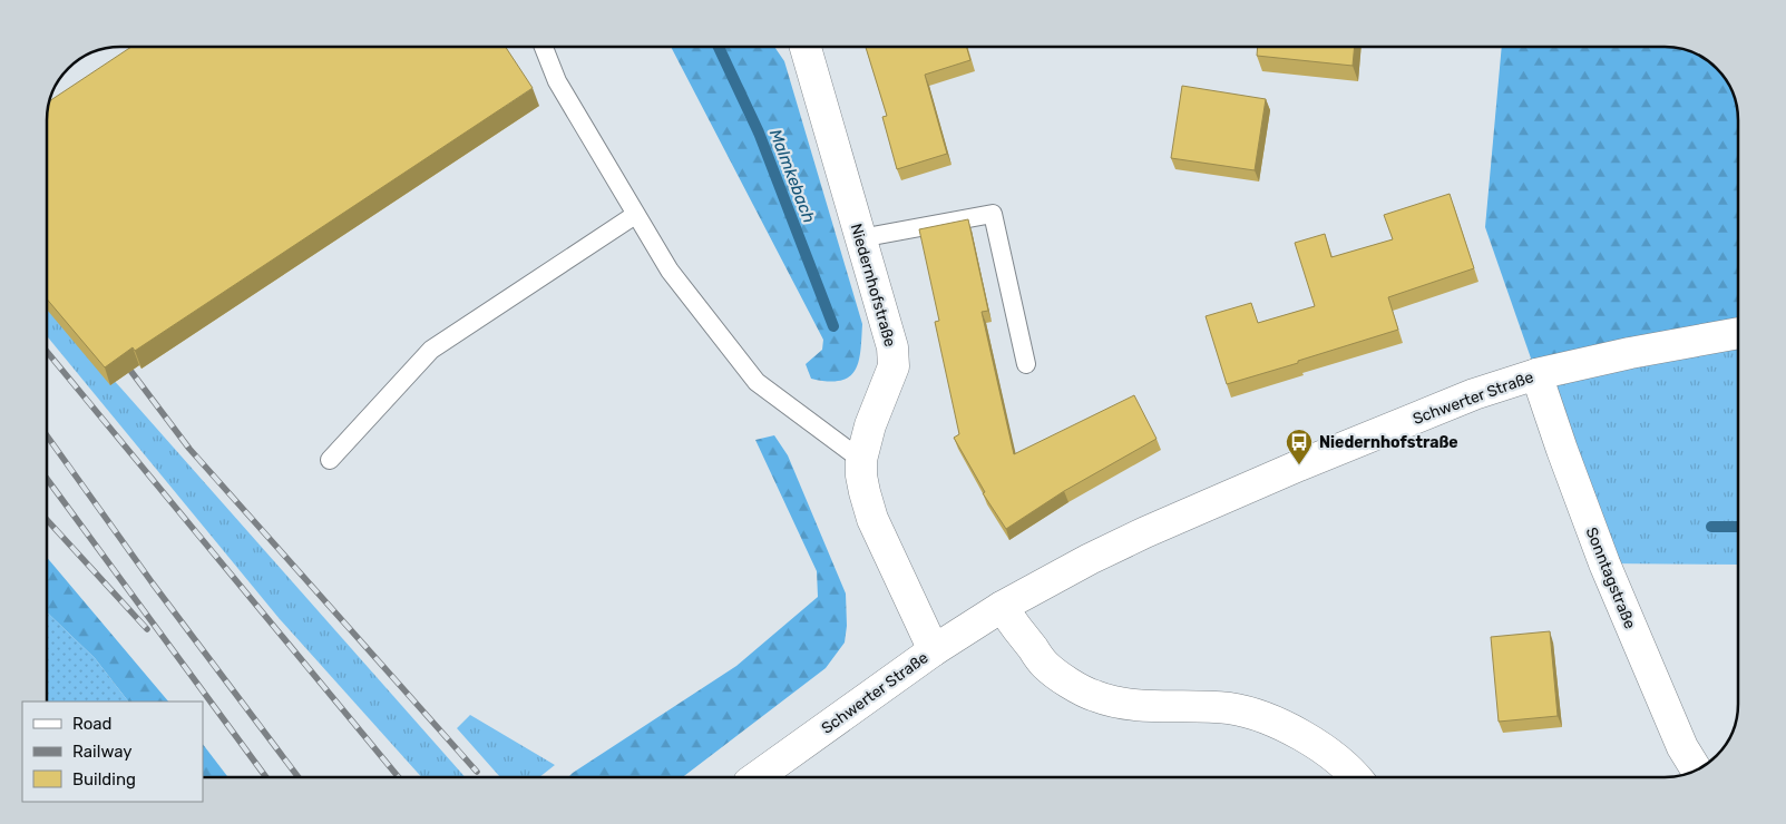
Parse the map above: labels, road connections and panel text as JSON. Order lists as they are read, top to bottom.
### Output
{
  "streets": {
    "street": ["Niedernhofstraße", "Schwerter Straße", "Sonntagstraße"]
  },
  "crossings": [
    ["Niedernhofstraße", "Schwerter Straße"],
    ["Schwerter Straße", "Sonntagstraße"]
  ],
  "water": ["Malmkebach"],
  "places": {
    "bus stop": ["Niedernhofstraße"]
  },
  "legend": ["Road", "Railway", "Building"]
}
